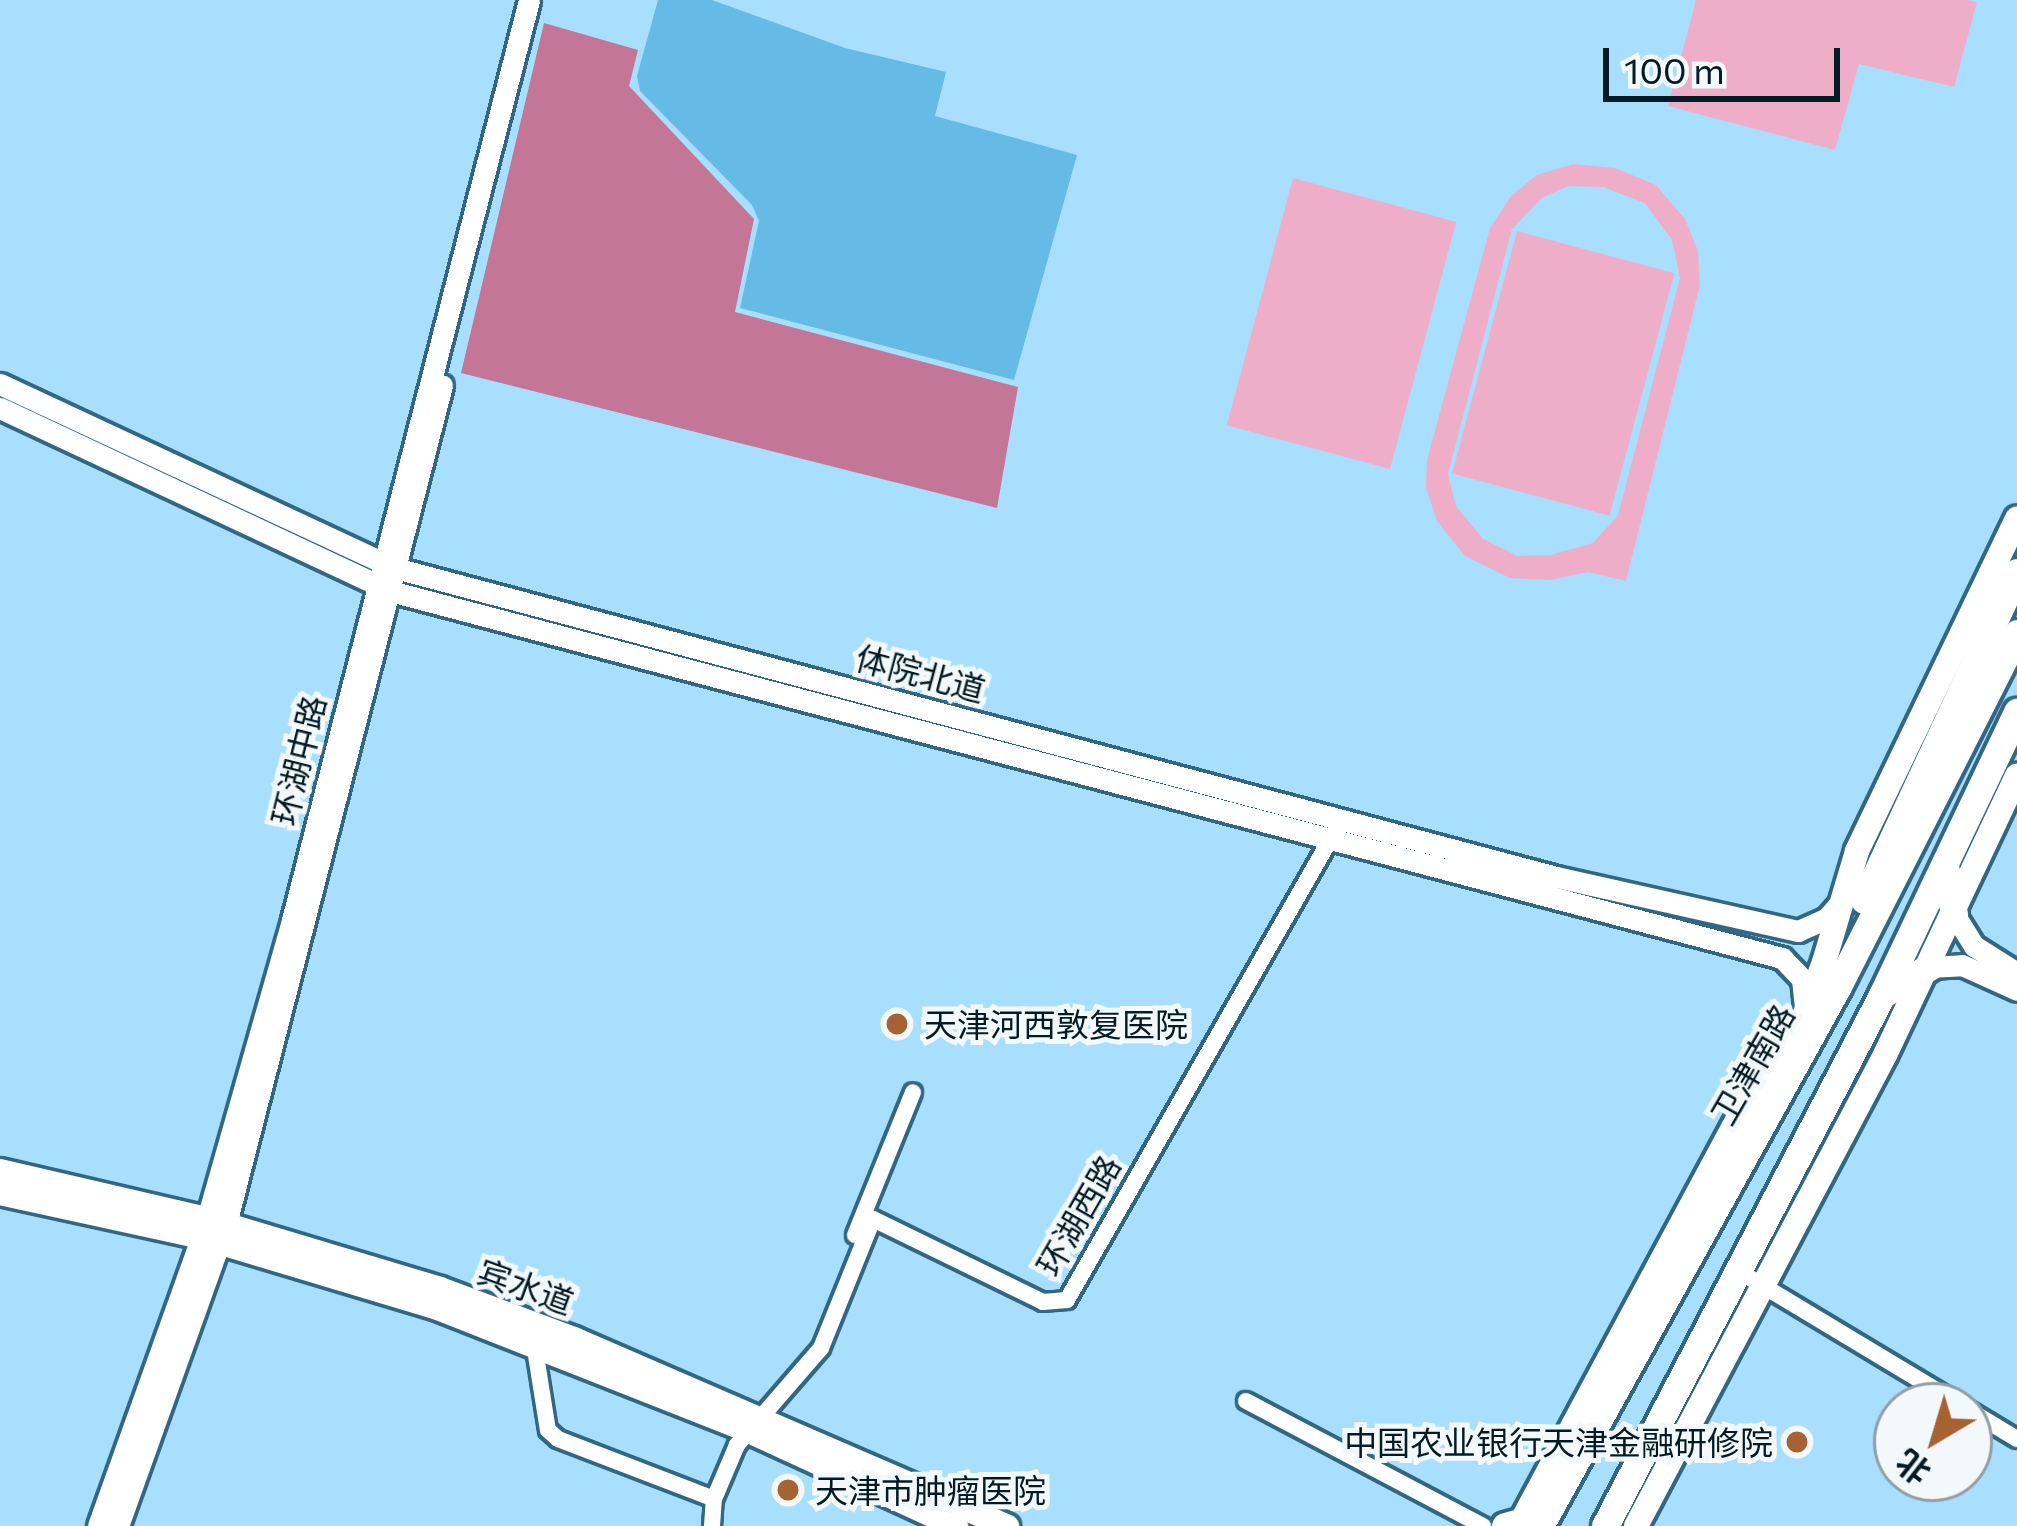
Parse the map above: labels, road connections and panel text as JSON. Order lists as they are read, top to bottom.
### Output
{
  "streets": {
    "highway": ["卫津南路"],
    "main road": ["宾水道"],
    "street": ["体院北道", "环湖中路", "环湖西路"]
  },
  "crossings": [
    ["体院北道", "环湖中路"],
    ["体院北道", "环湖西路"],
    ["环湖中路", "宾水道"],
    ["环湖西路", "宾水道"]
  ],
  "places": ["天津河西敦复医院", "中国农业银行天津金融研修院", "天津市肿瘤医院"],
  "scale_bar": "100 m",
  "north": "bottom left"
}
